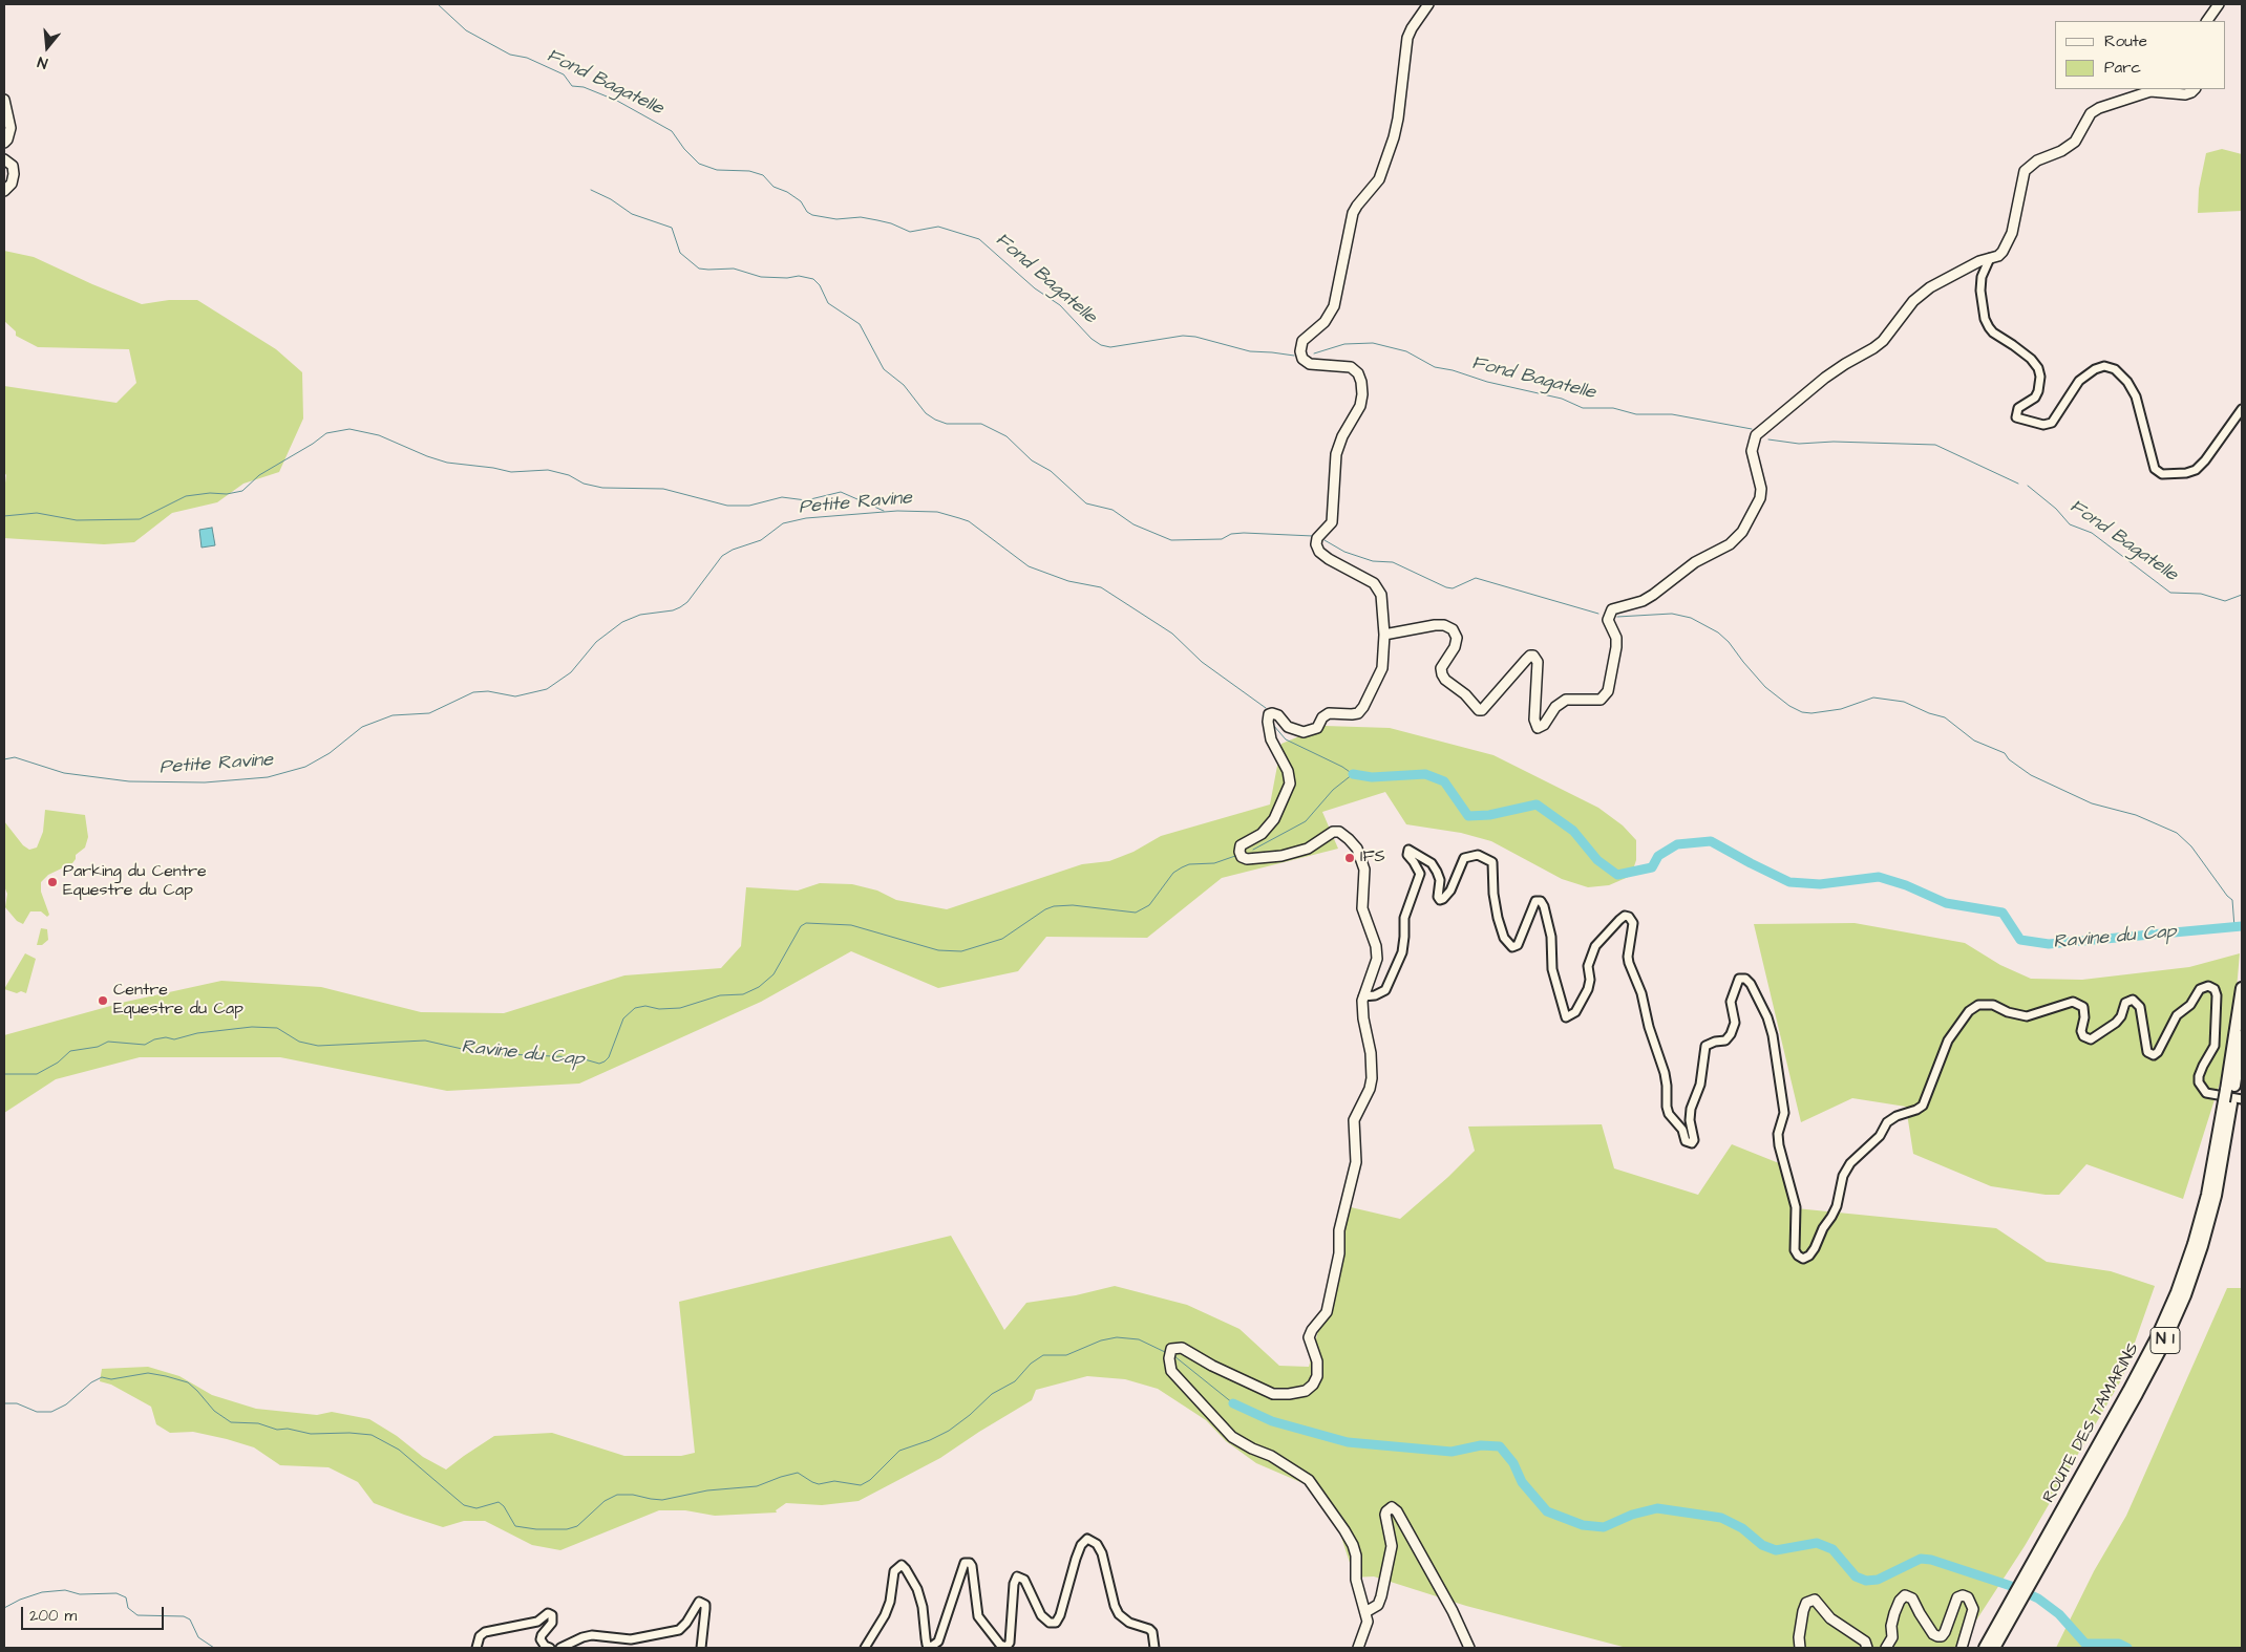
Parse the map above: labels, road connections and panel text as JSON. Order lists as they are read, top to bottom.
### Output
{
  "streets": {
    "highway": ["N 1", "ROUTE DES TAMARINS"]
  },
  "water": ["Fond Bagatelle", "Petite Ravine", "Ravine du Cap"],
  "places": ["IFS", "Parking du Centre Equestre du Cap", "Centre Equestre du Cap"],
  "legend": ["Route", "Parc"],
  "scale_bar": "200 m",
  "north": "bottom"
}
